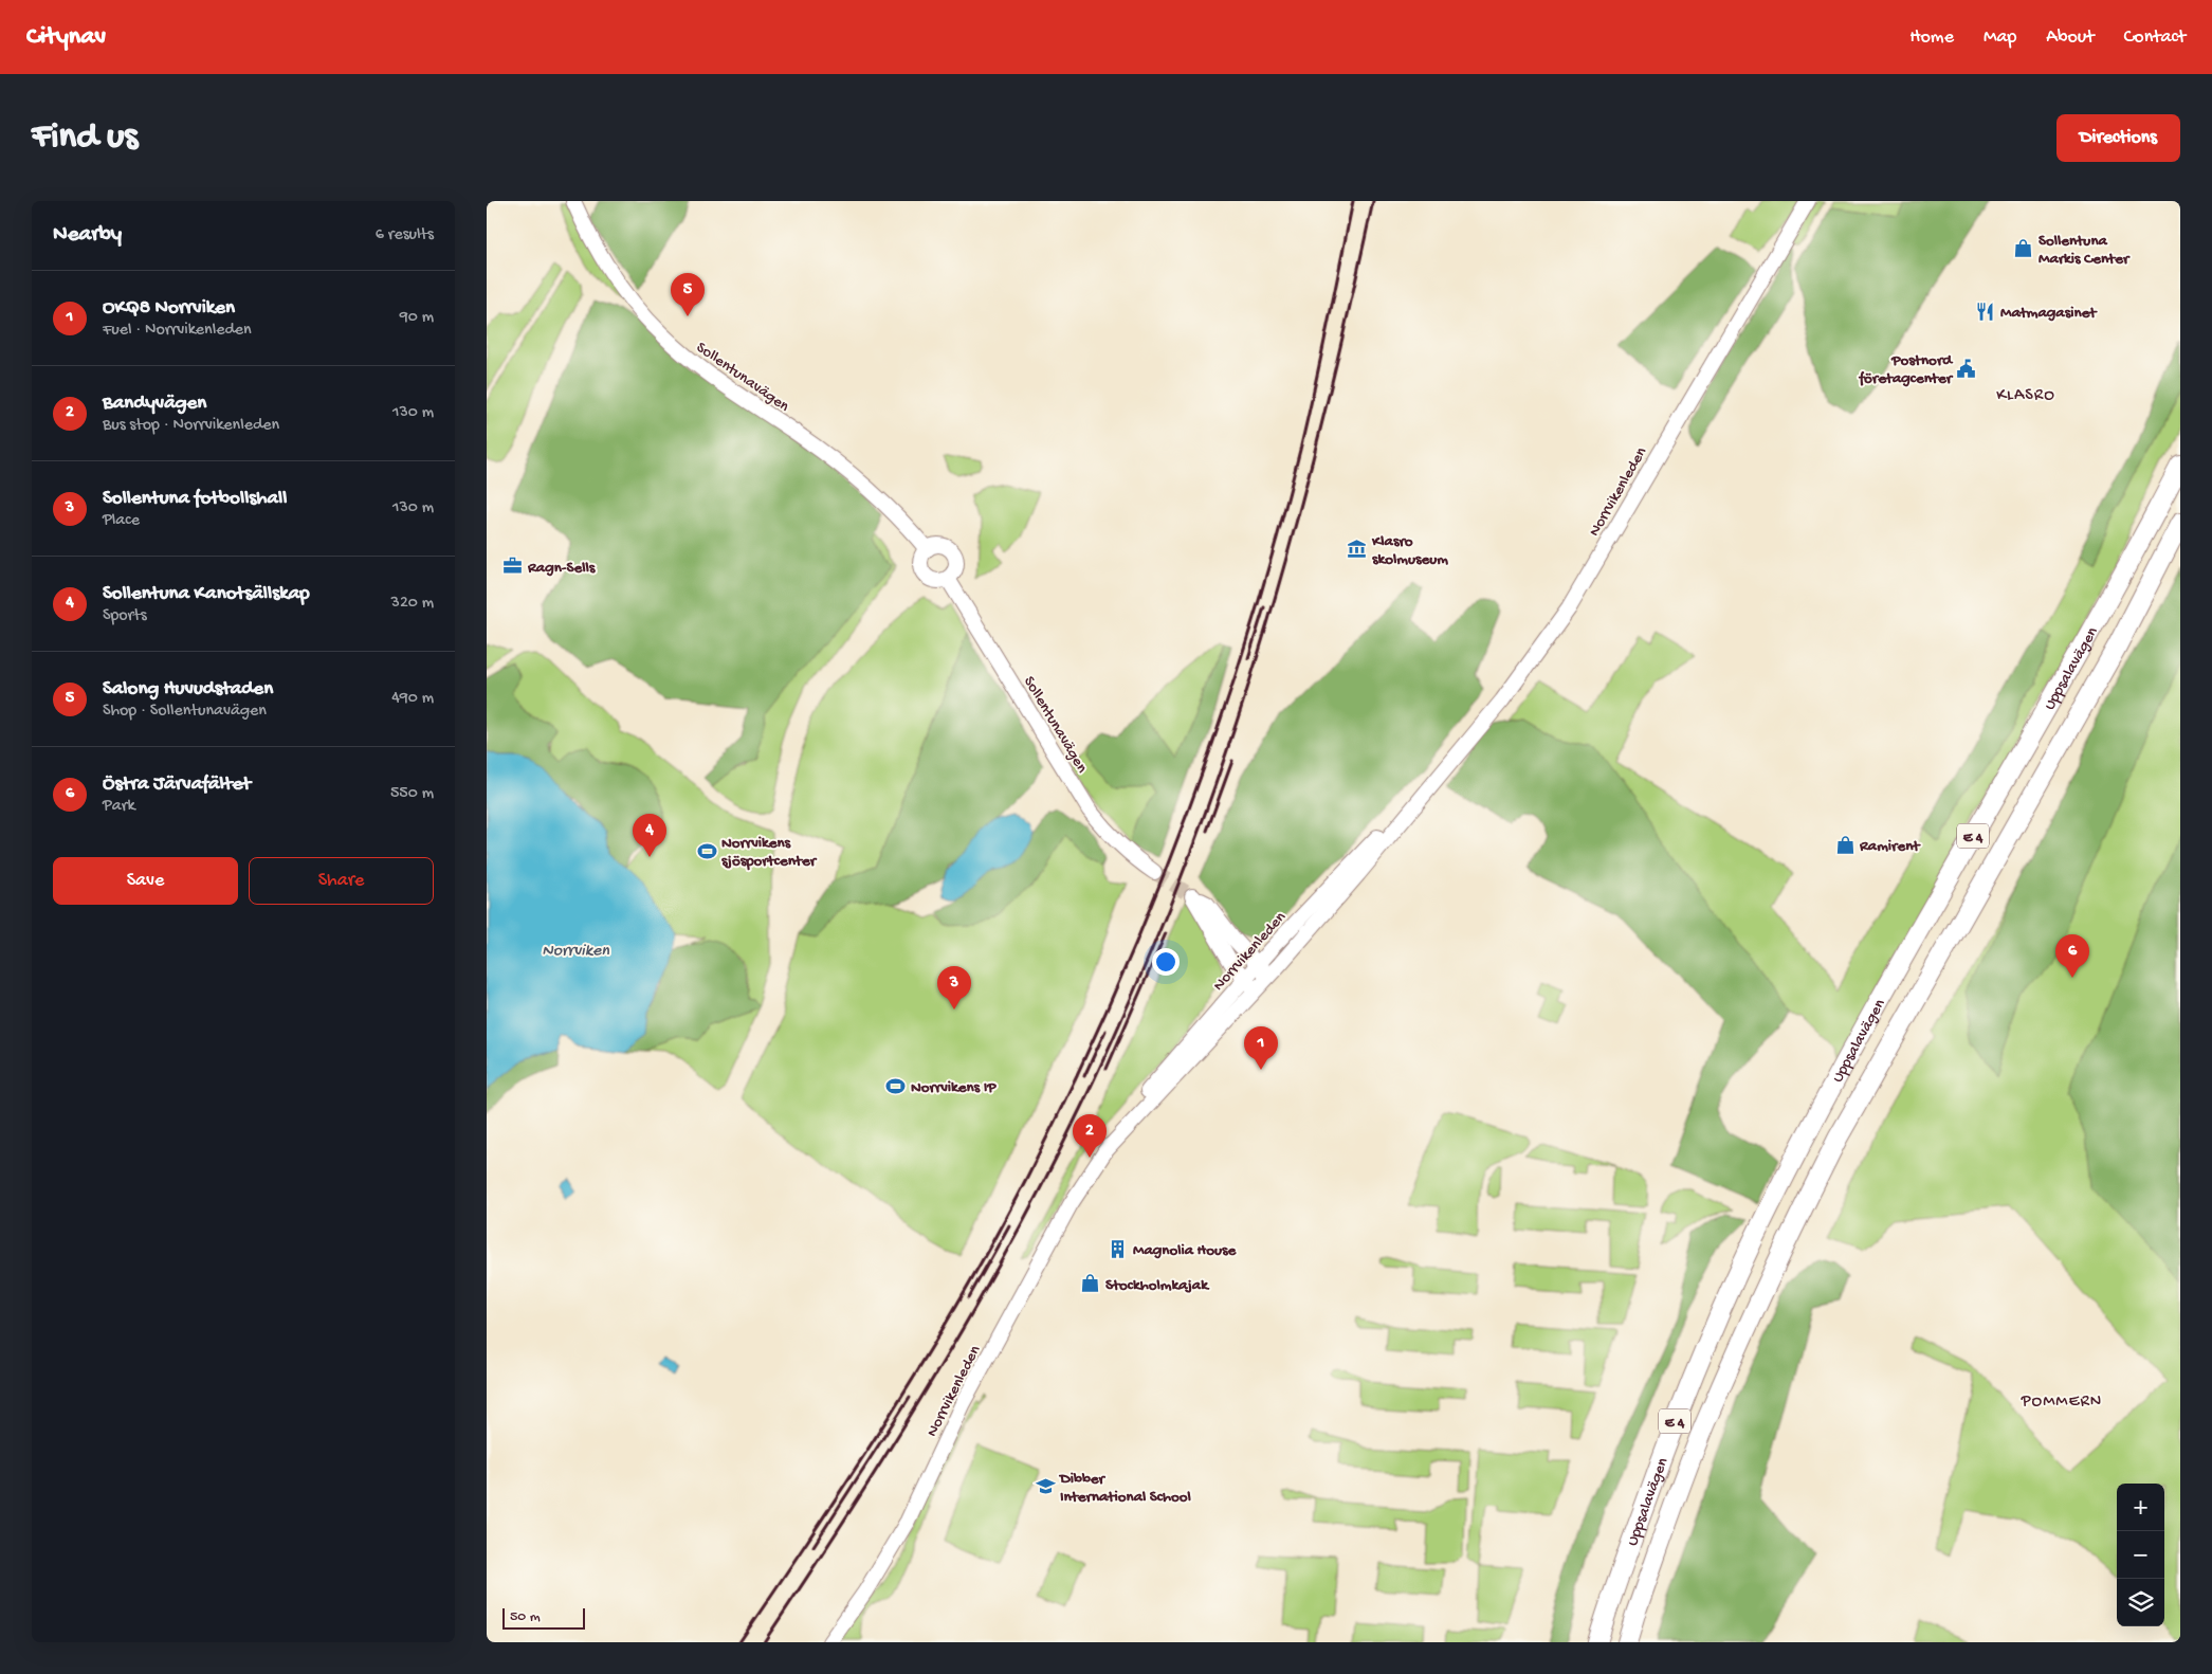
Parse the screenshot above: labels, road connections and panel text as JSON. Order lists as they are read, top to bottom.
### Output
{
  "streets": {
    "highway": ["Uppsalavägen", "E 4"],
    "main road": ["Sollentunavägen", "Norrvikenleden"]
  },
  "districts": ["KLASRO", "POMMERN"],
  "water": ["Norrviken"],
  "places": {
    "shop": ["Sollentuna Markis Center", "Ramirent", "Stockholmkajak"],
    "restaurant": ["Matmagasinet"],
    "public building": ["Postnord företagcenter"],
    "museum": ["Klasro skolmuseum"],
    "office": ["Ragn-Sells"],
    "sports": ["Norrvikens sjösportcenter", "Norrvikens IP"],
    "building": ["Magnolia House"],
    "school or university": ["Dibber International School"]
  },
  "scale_bar": "50 m",
  "page": {
    "header": "Citynav",
    "nav": [
      "Home",
      "Map",
      "About",
      "Contact"
    ],
    "buttons": [
      "Directions",
      ["Save", "Share"]
    ],
    "title": "Find us",
    "heading": ["Nearby", "6 results"],
    "list": [
      {
        "mark": "1",
        "name": "OKQ8 Norrviken",
        "note": "Fuel · Norrvikenleden",
        "value": "90 m"
      },
      {
        "mark": "2",
        "name": "Bandyvägen",
        "note": "Bus stop · Norrvikenleden",
        "value": "130 m"
      },
      {
        "mark": "3",
        "name": "Sollentuna fotbollshall",
        "note": "Place",
        "value": "130 m"
      },
      {
        "mark": "4",
        "name": "Sollentuna Kanotsällskap",
        "note": "Sports",
        "value": "320 m"
      },
      {
        "mark": "5",
        "name": "Salong Huvudstaden",
        "note": "Shop · Sollentunavägen",
        "value": "490 m"
      },
      {
        "mark": "6",
        "name": "Östra Järvafältet",
        "note": "Park",
        "value": "550 m"
      }
    ],
    "pins": [
      "5",
      "4",
      "6",
      "3",
      "1",
      "2"
    ],
    "map_buttons": ["+", "−"],
    "scale": "50 m"
  }
}
